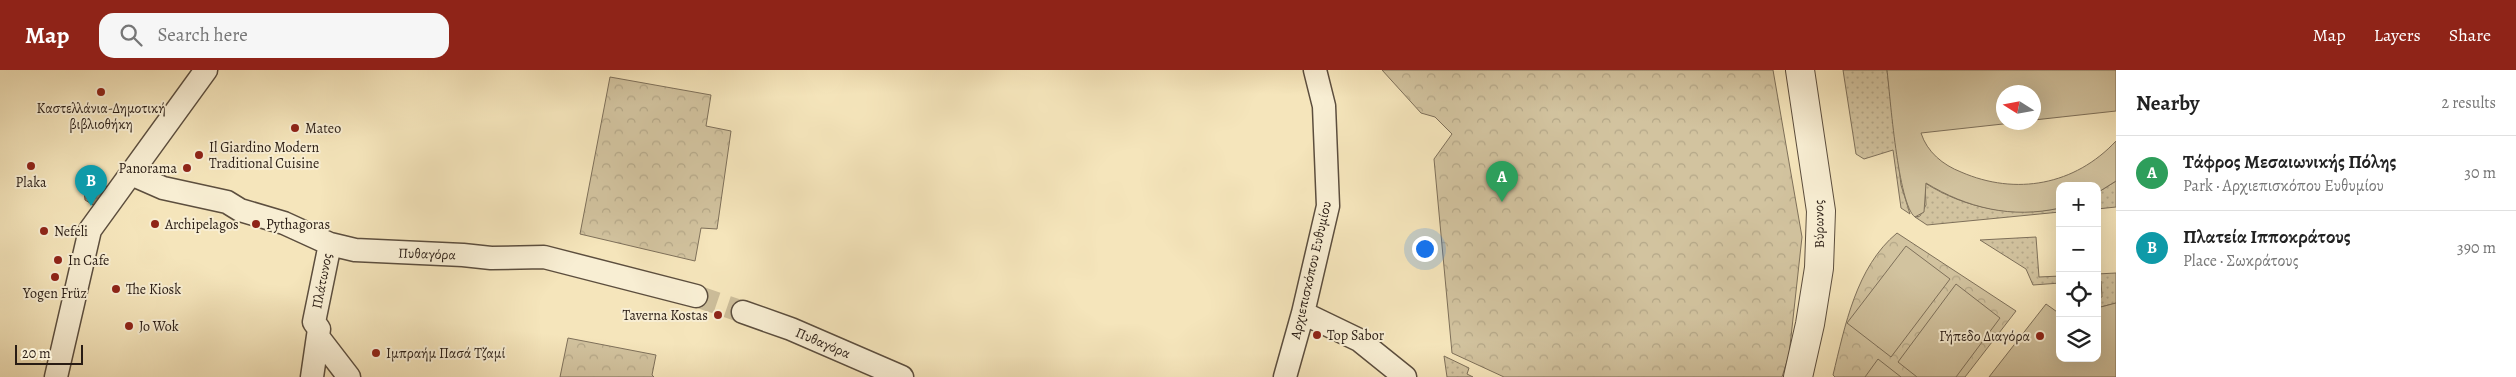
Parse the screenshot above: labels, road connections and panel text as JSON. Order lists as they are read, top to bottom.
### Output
{
  "streets": {
    "street": [
      "Βύρωνος",
      "Πυθαγόρα",
      "Αρχιεπισκόπου Ευθυμίου",
      "Πλάτωνος"
    ]
  },
  "crossings": [
    ["Πυθαγόρα", "Πλάτωνος"]
  ],
  "places": [
    "Καστελλάνια-Δημοτική βιβλιοθήκη",
    "Mateo",
    "Il Giardino Modern Traditional Cuisine",
    "Plaka",
    "Panorama",
    "Archipelagos",
    "Pythagoras",
    "Nefeli",
    "In Cafe",
    "Yogen Früz",
    "The Kiosk",
    "Taverna Kostas",
    "Jo Wok",
    "Top Sabor",
    "Γήπεδο Διαγόρα",
    "Ιμπραήμ Πασά Τζαμί"
  ],
  "scale_bar": "20 m",
  "north": "left",
  "page": {
    "header": "Map",
    "search": "Search here",
    "nav": ["Map", "Layers", "Share"],
    "heading": ["Nearby", "2 results"],
    "list": [
      {
        "mark": "A",
        "name": "Τάφρος Μεσαιωνικής Πόλης",
        "note": "Park · Αρχιεπισκόπου Ευθυμίου",
        "value": "30 m"
      },
      {
        "mark": "B",
        "name": "Πλατεία Ιπποκράτους",
        "note": "Place · Σωκράτους",
        "value": "390 m"
      }
    ],
    "pins": ["A", "B"],
    "map_buttons": ["+", "−"],
    "scale": "20 m"
  }
}
